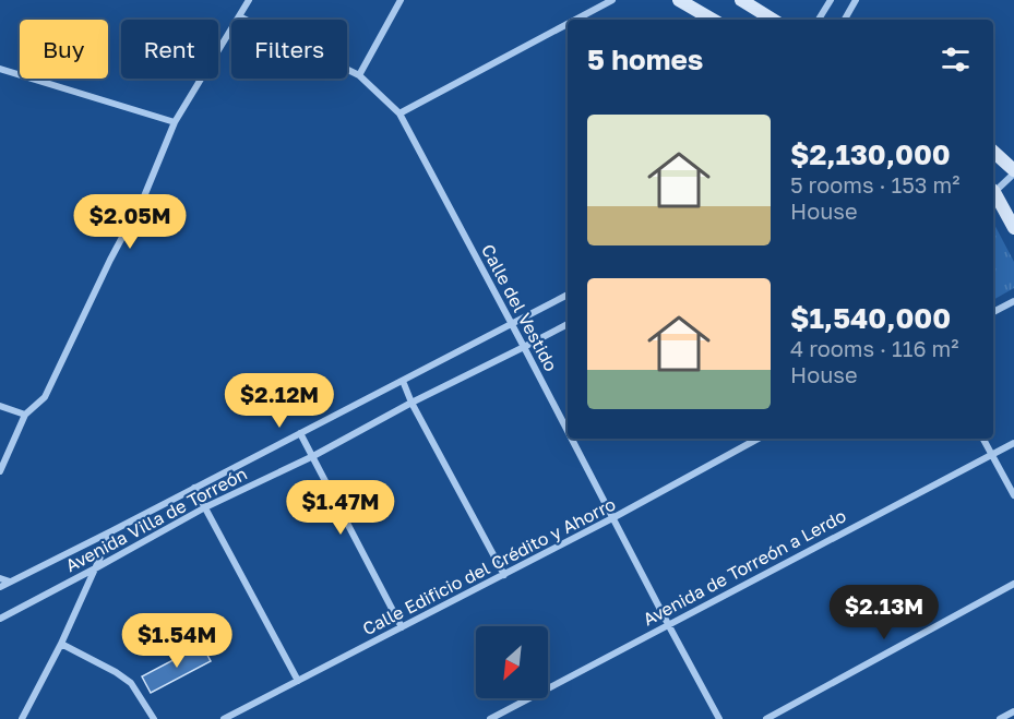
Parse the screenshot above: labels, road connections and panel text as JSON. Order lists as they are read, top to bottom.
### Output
{
  "streets": {
    "street": [
      "Calle del Vestido",
      "Avenida Villa de Torreón",
      "Calle Edificio del Crédito y Ahorro",
      "Avenida de Torreón a Lerdo"
    ]
  },
  "crossings": [
    ["Calle del Vestido", "Avenida Villa de Torreón"],
    ["Calle del Vestido", "Calle Edificio del Crédito y Ahorro"],
    ["Calle del Vestido", "Avenida de Torreón a Lerdo"]
  ],
  "north": "bottom left",
  "page": {
    "chip": ["Buy", "Rent", "Filters"],
    "heading": "5 homes",
    "list": [
      {
        "name": "$2,130,000",
        "note": "5 rooms · 153 m² · House"
      },
      {
        "name": "$1,540,000",
        "note": "4 rooms · 116 m² · House"
      }
    ],
    "price": [
      "$2.05M",
      "$2.12M",
      "$1.47M",
      "$2.13M",
      "$1.54M"
    ]
  }
}
